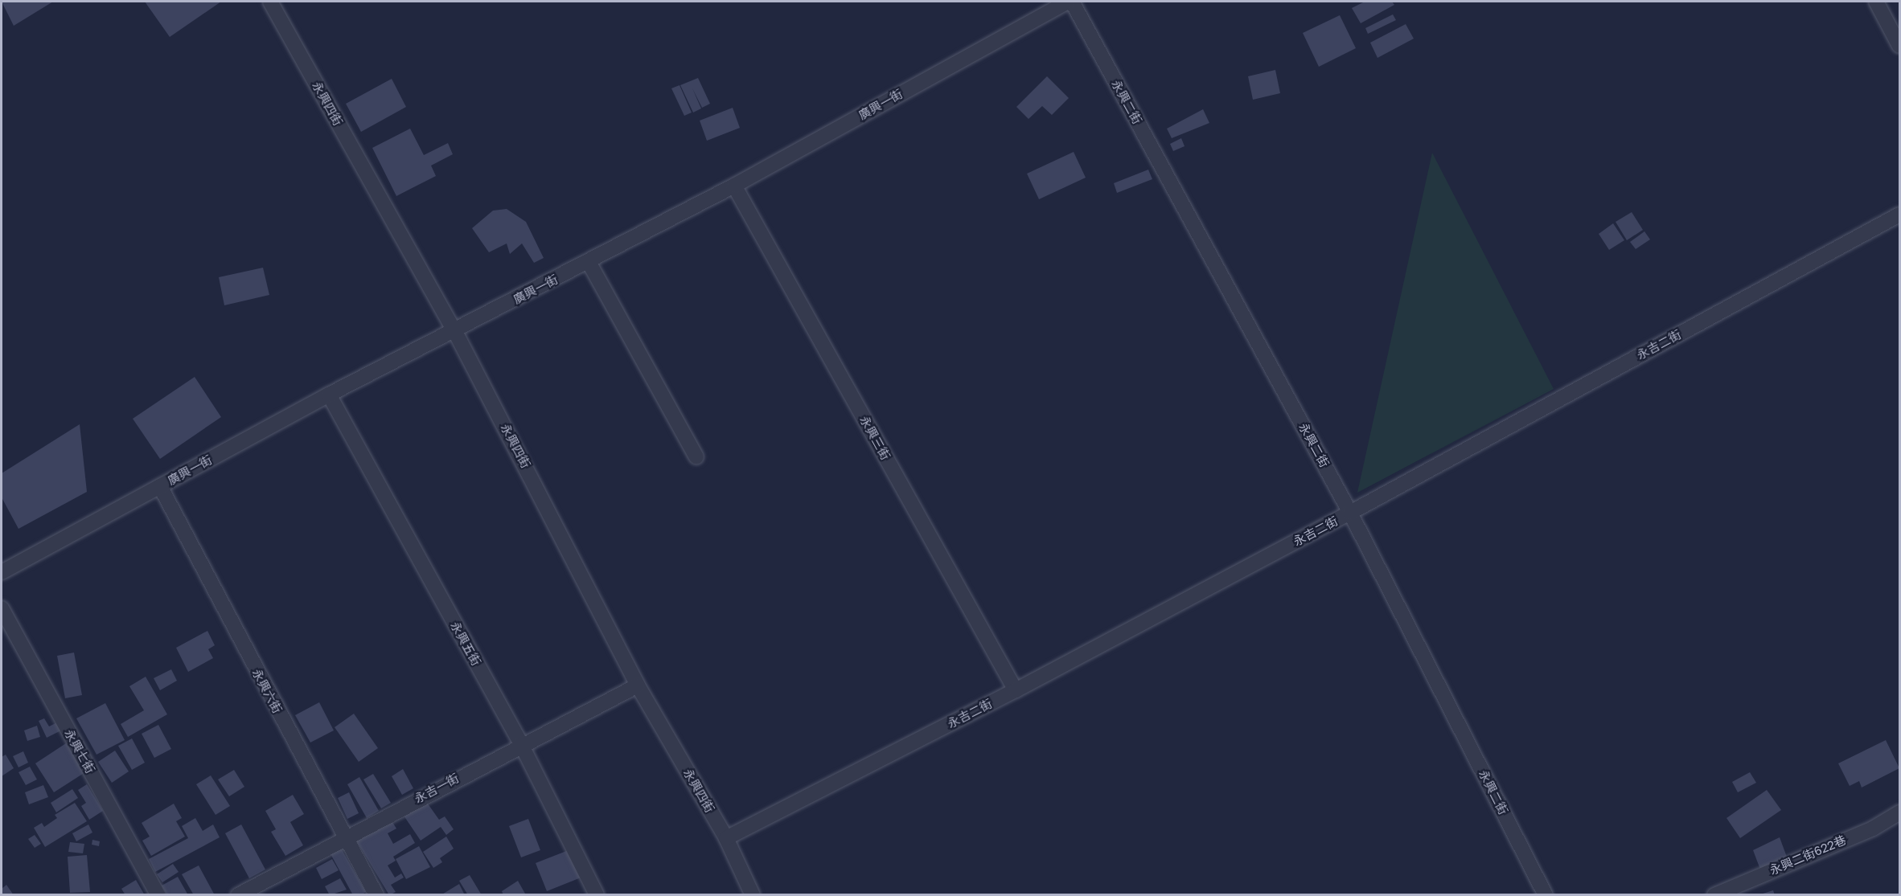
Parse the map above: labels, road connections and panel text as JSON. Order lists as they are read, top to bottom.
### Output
{
  "streets": {
    "street": [
      "永興二街",
      "永興四街",
      "廣興一街",
      "永吉二街",
      "永興三街",
      "永興五街",
      "永興六街",
      "永興七街",
      "永吉一街",
      "永興二街622巷"
    ]
  },
  "crossings": [
    ["永興二街", "永吉二街"],
    ["永興四街", "廣興一街"],
    ["永興四街", "永吉二街"],
    ["永興四街", "永吉一街"],
    ["廣興一街", "永興三街"],
    ["廣興一街", "永興五街"],
    ["廣興一街", "永興六街"],
    ["永吉二街", "永興三街"],
    ["永興五街", "永吉一街"],
    ["永興六街", "永吉一街"]
  ]
}
